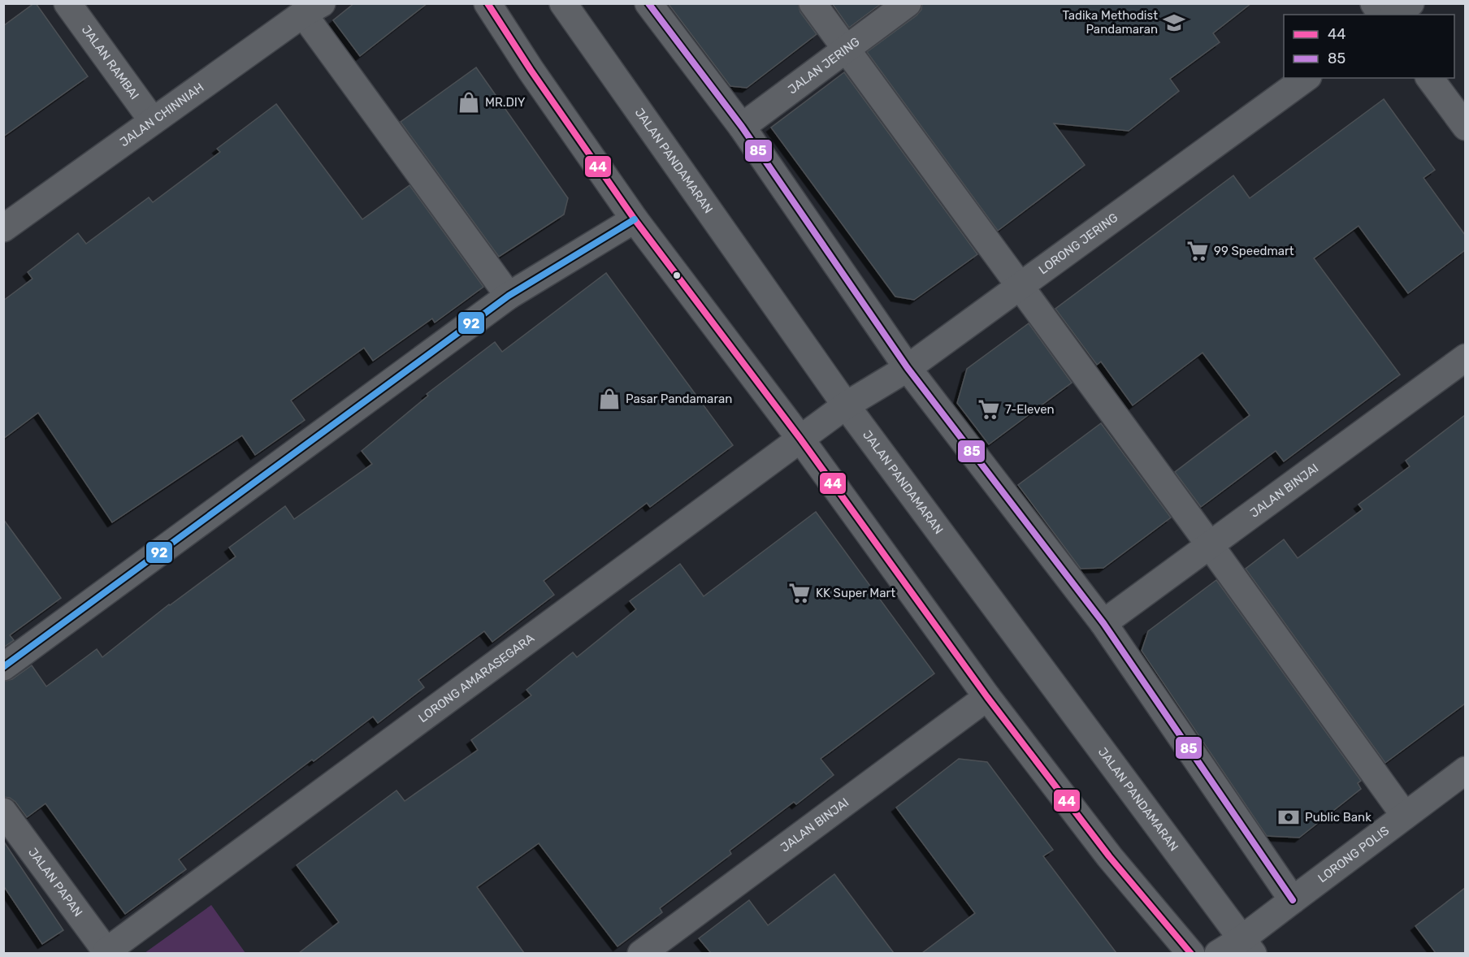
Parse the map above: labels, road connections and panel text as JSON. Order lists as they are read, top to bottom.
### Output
{
  "streets": {
    "street": [
      "JALAN RAMBAI",
      "JALAN JERING",
      "JALAN CHINNIAH",
      "JALAN PANDAMARAN",
      "LORONG JERING",
      "JALAN BINJAI",
      "LORONG AMARASEGARA",
      "LORONG POLIS",
      "JALAN PAPAN"
    ]
  },
  "crossings": [
    ["JALAN RAMBAI", "JALAN CHINNIAH"],
    ["JALAN PANDAMARAN", "LORONG JERING"],
    ["JALAN PANDAMARAN", "LORONG AMARASEGARA"],
    ["JALAN PANDAMARAN", "LORONG POLIS"],
    ["LORONG JERING", "LORONG AMARASEGARA"],
    ["LORONG AMARASEGARA", "JALAN PAPAN"]
  ],
  "places": {
    "school or university": ["Tadika Methodist Pandamaran"],
    "shop": ["MR.DIY", "Pasar Pandamaran"],
    "supermarket": ["99 Speedmart", "7-Eleven", "KK Super Mart"],
    "bank": ["Public Bank"]
  },
  "lines": ["transit line 44", "transit line 85", "transit line 92"],
  "legend": ["44", "85"]
}
